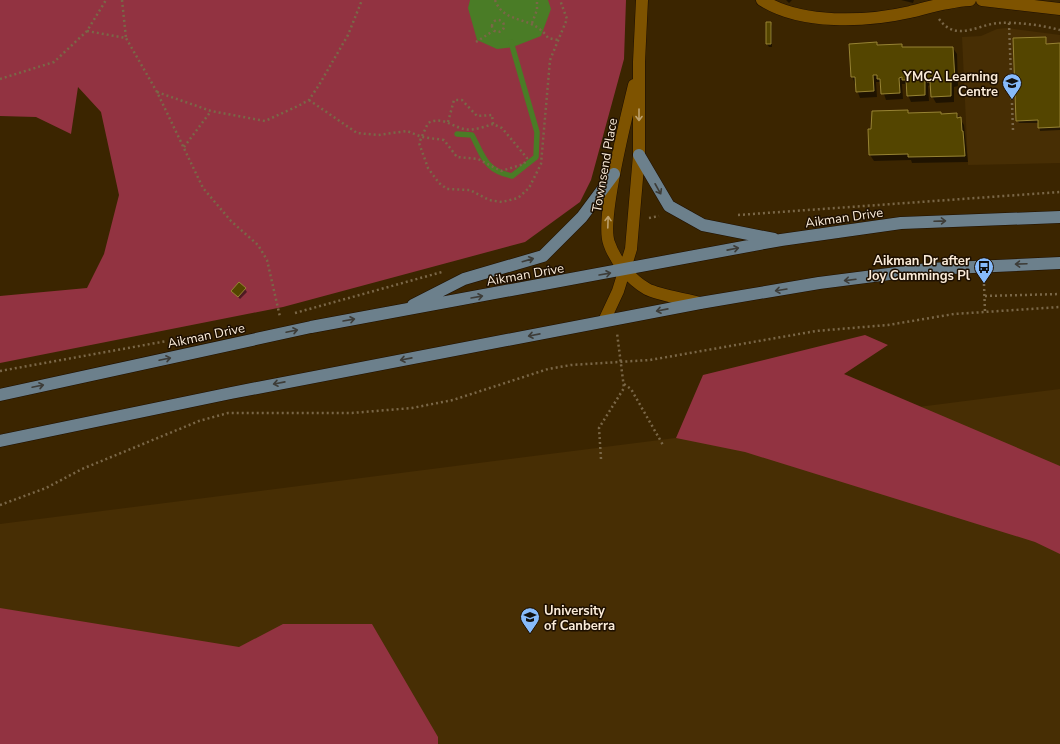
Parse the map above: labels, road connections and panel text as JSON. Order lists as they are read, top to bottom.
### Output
{
  "streets": {
    "main road": ["Aikman Drive"],
    "street": ["Townsend Place"]
  },
  "crossings": [
    ["Townsend Place", "Aikman Drive"]
  ],
  "places": {
    "school or university": ["YMCA Learning Centre", "University of Canberra"],
    "bus stop": ["Aikman Dr after Joy Cummings Pl"]
  }
}
